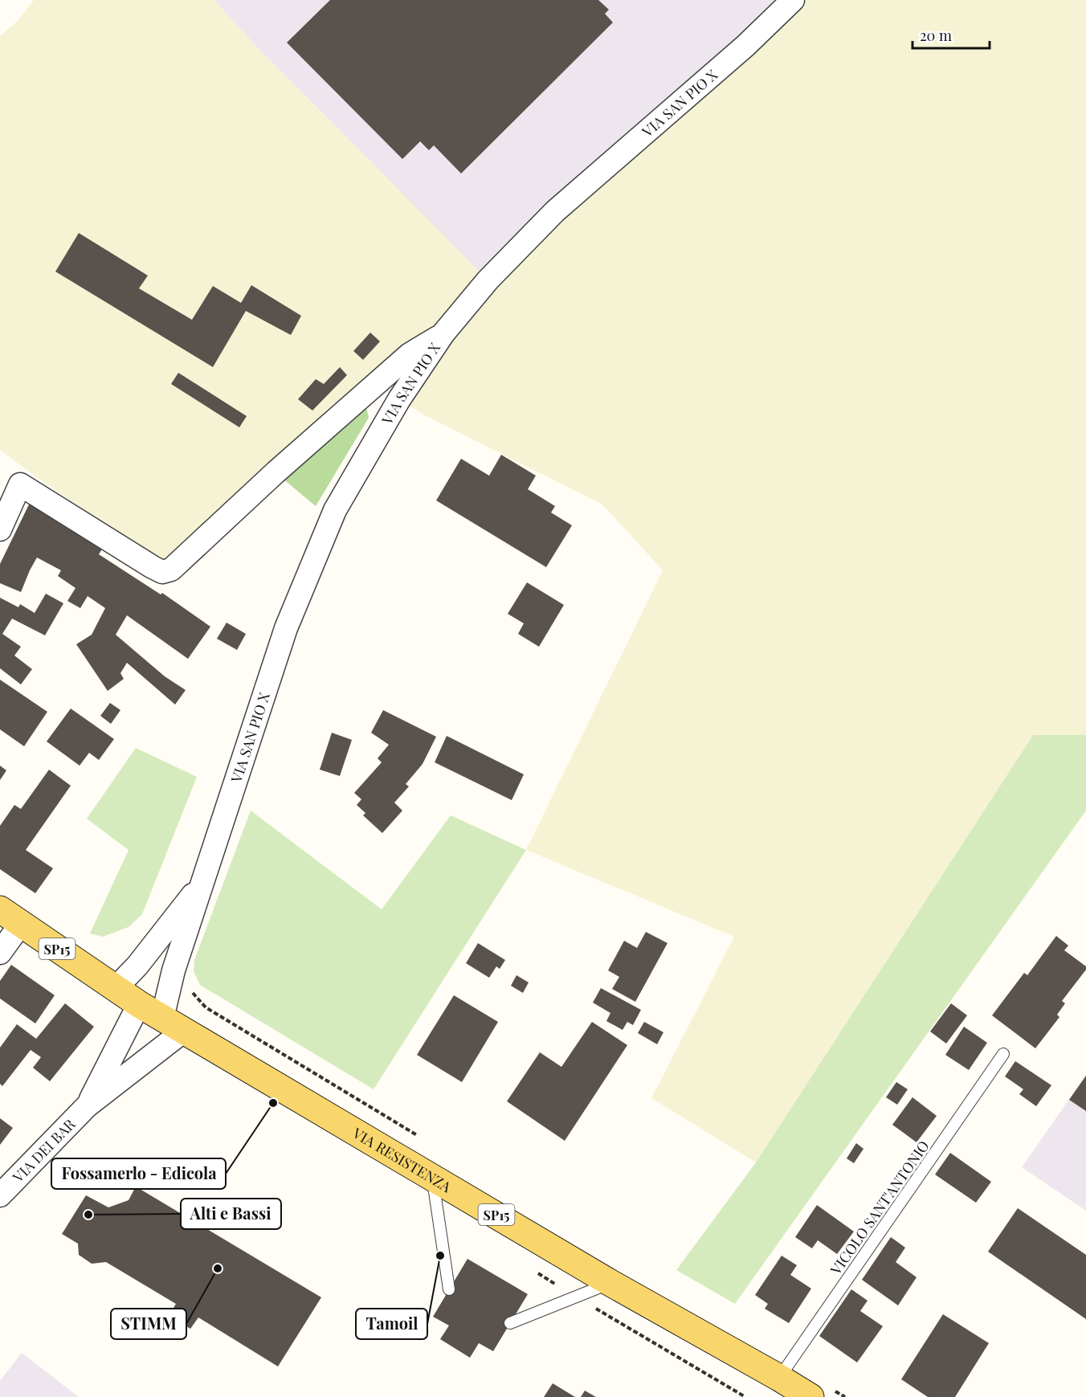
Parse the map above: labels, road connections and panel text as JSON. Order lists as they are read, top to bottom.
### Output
{
  "streets": {
    "main road": ["SP15", "VIA RESISTENZA"],
    "street": ["VIA SAN PIO X", "VIA DEI BAR"],
    "lane": ["VICOLO SANT'ANTONIO"]
  },
  "crossings": [
    ["VIA SAN PIO X", "VIA DEI BAR"],
    ["VIA SAN PIO X", "VIA RESISTENZA"],
    ["VIA DEI BAR", "VIA RESISTENZA"],
    ["VIA RESISTENZA", "VICOLO SANT'ANTONIO"]
  ],
  "places": [
    "Fossamerlo - Edicola",
    "Alti e Bassi",
    "Tamoil",
    "STIMM"
  ],
  "scale_bar": "20 m"
}
